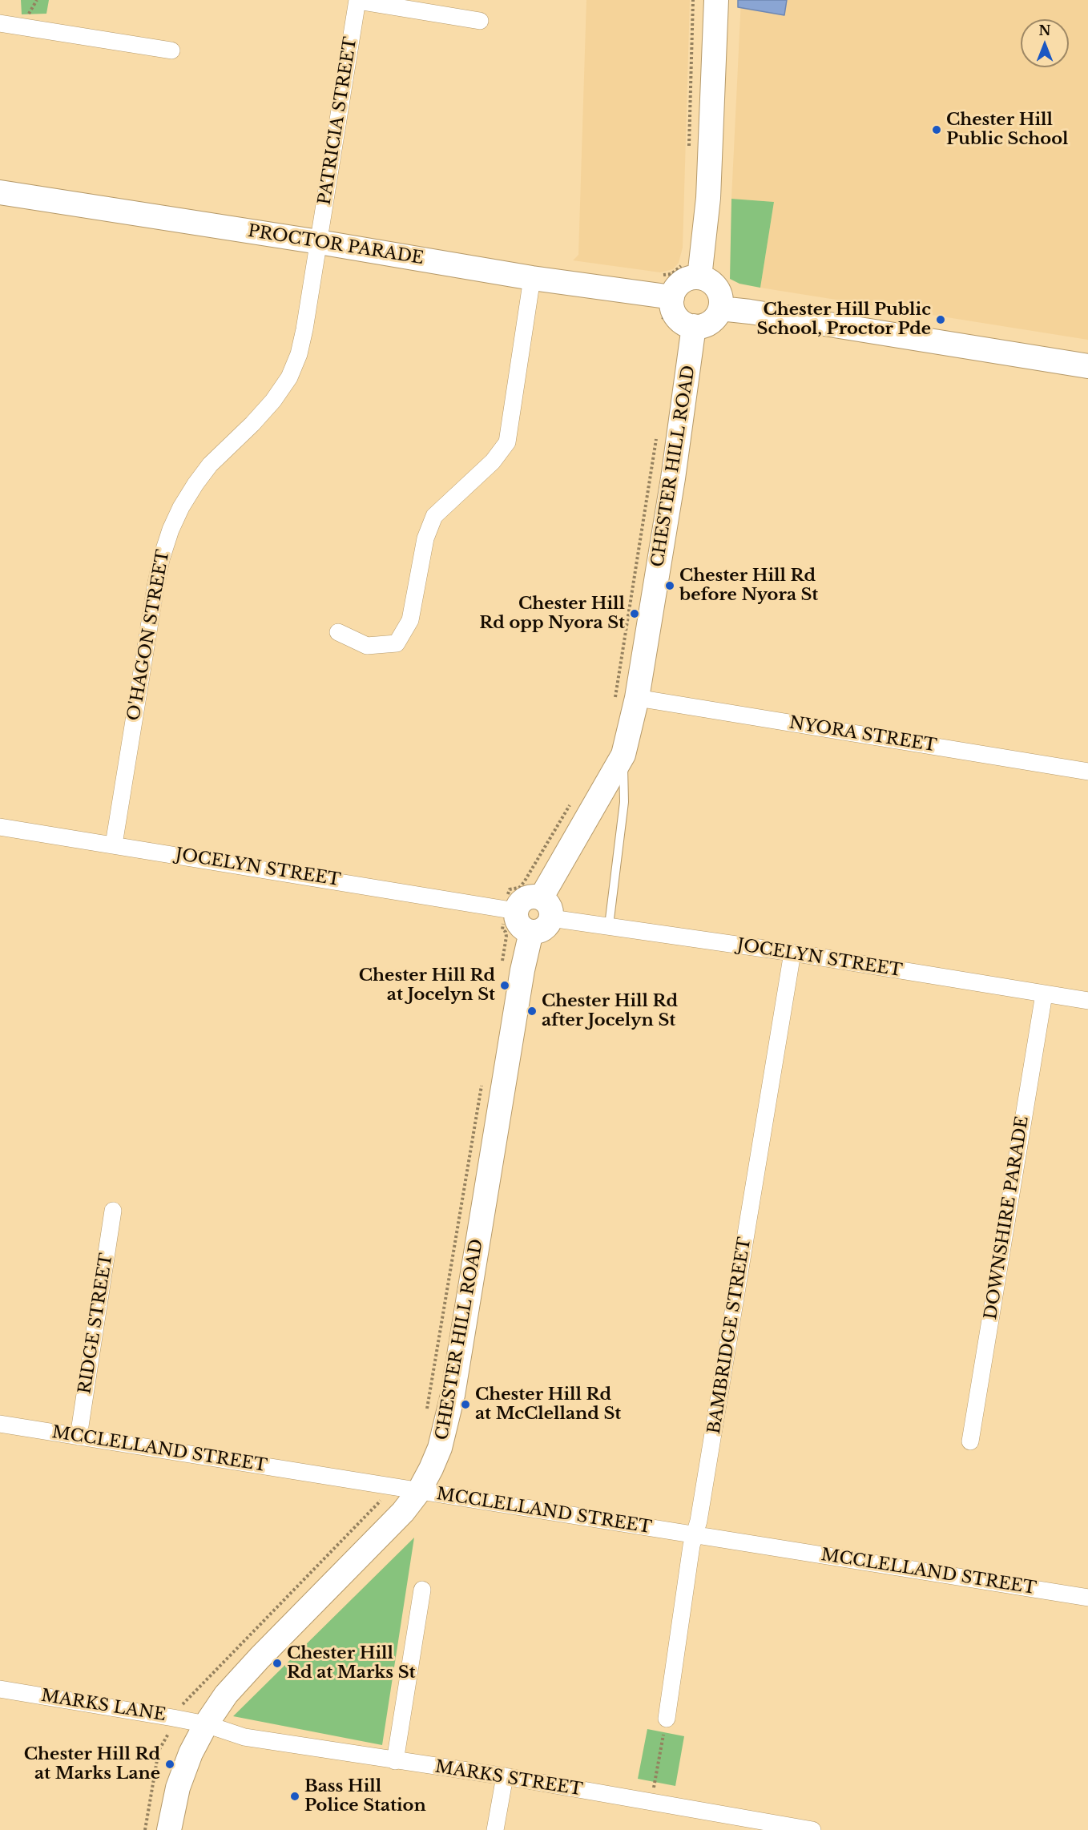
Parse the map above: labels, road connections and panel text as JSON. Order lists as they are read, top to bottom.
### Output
{
  "streets": {
    "street": [
      "PATRICIA STREET",
      "PROCTOR PARADE",
      "CHESTER HILL ROAD",
      "O'HAGON STREET",
      "NYORA STREET",
      "JOCELYN STREET",
      "DOWNSHIRE PARADE",
      "RIDGE STREET",
      "BAMBRIDGE STREET",
      "MCCLELLAND STREET",
      "MARKS LANE",
      "MARKS STREET"
    ]
  },
  "crossings": [
    ["PATRICIA STREET", "PROCTOR PARADE"],
    ["PATRICIA STREET", "O'HAGON STREET"],
    ["PROCTOR PARADE", "CHESTER HILL ROAD"],
    ["PROCTOR PARADE", "O'HAGON STREET"],
    ["CHESTER HILL ROAD", "NYORA STREET"],
    ["CHESTER HILL ROAD", "JOCELYN STREET"],
    ["CHESTER HILL ROAD", "MCCLELLAND STREET"],
    ["CHESTER HILL ROAD", "MARKS LANE"],
    ["CHESTER HILL ROAD", "MARKS STREET"],
    ["O'HAGON STREET", "JOCELYN STREET"],
    ["JOCELYN STREET", "DOWNSHIRE PARADE"],
    ["JOCELYN STREET", "BAMBRIDGE STREET"],
    ["RIDGE STREET", "MCCLELLAND STREET"],
    ["BAMBRIDGE STREET", "MCCLELLAND STREET"],
    ["MARKS LANE", "MARKS STREET"]
  ],
  "places": [
    "Chester Hill Public School",
    "Chester Hill Public School, Proctor Pde",
    "Chester Hill Rd before Nyora St",
    "Chester Hill Rd opp Nyora St",
    "Chester Hill Rd at Jocelyn St",
    "Chester Hill Rd after Jocelyn St",
    "Chester Hill Rd at McClelland St",
    "Chester Hill Rd at Marks St",
    "Chester Hill Rd at Marks Lane",
    "Bass Hill Police Station"
  ],
  "north": "top"
}
